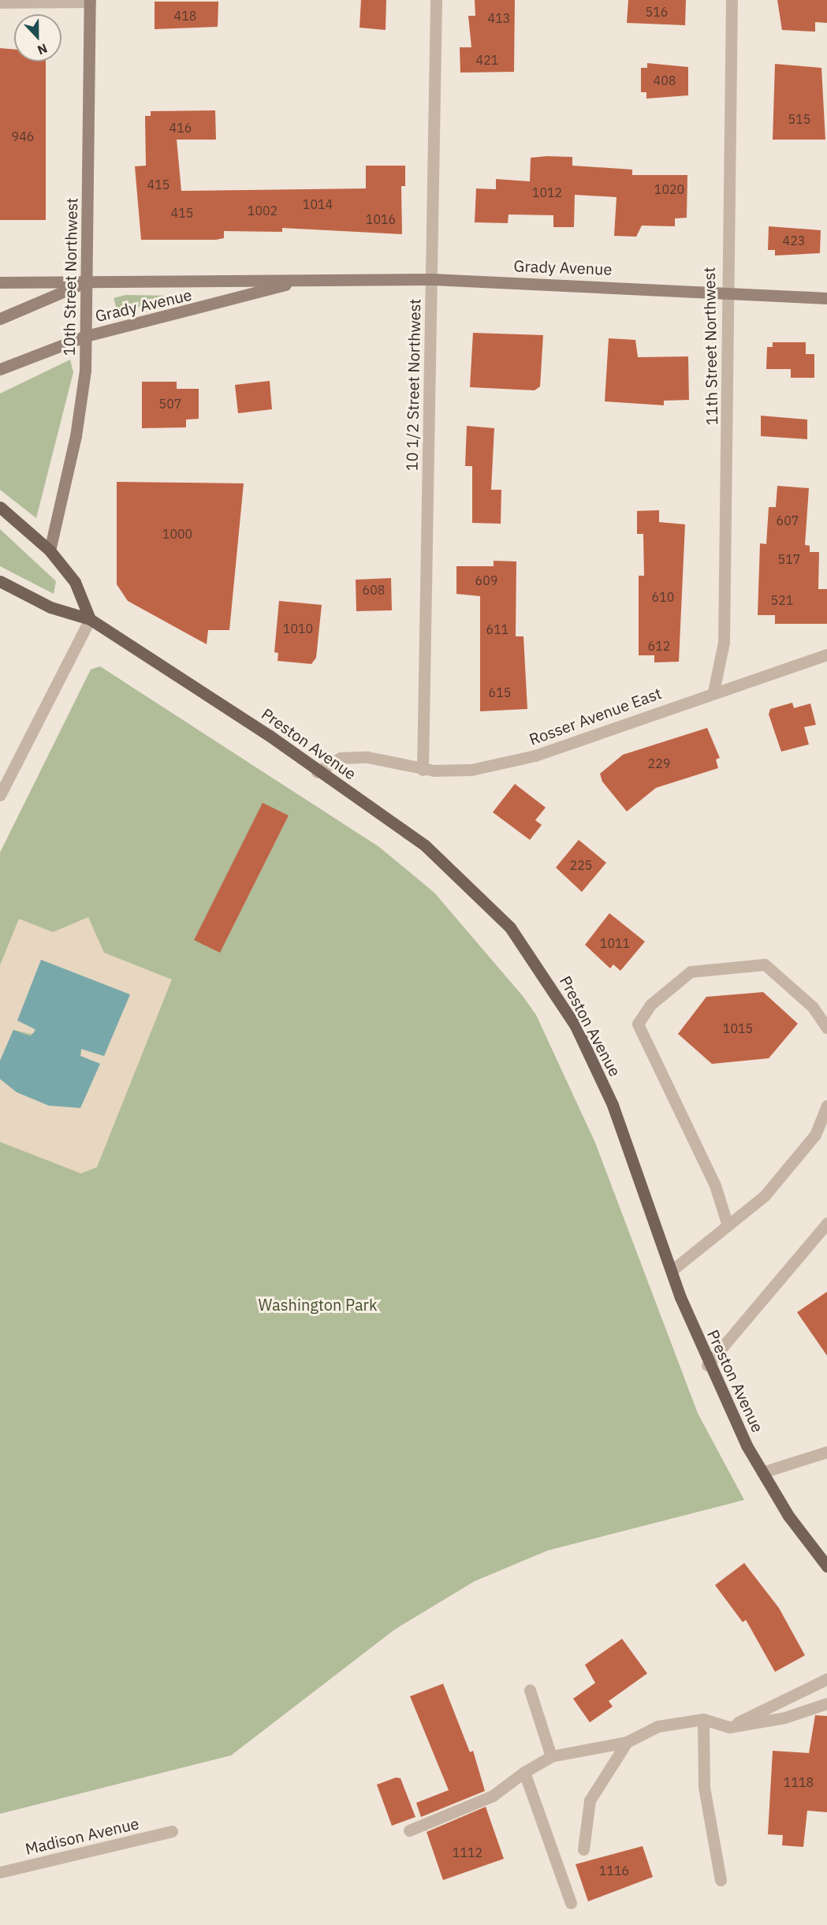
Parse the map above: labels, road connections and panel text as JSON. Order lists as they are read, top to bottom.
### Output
{
  "streets": {
    "main road": ["Grady Avenue", "10th Street Northwest", "Preston Avenue"],
    "street": [
      "11th Street Northwest",
      "10 1/2 Street Northwest",
      "Rosser Avenue East",
      "Madison Avenue"
    ]
  },
  "crossings": [
    ["Grady Avenue", "10th Street Northwest"],
    ["Grady Avenue", "11th Street Northwest"],
    ["Grady Avenue", "10 1/2 Street Northwest"],
    ["11th Street Northwest", "Rosser Avenue East"],
    ["10 1/2 Street Northwest", "Rosser Avenue East"],
    ["Rosser Avenue East", "Preston Avenue"]
  ],
  "parks": ["Washington Park"],
  "house_numbers": [
    "516",
    "418",
    "413",
    "421",
    "408",
    "515",
    "416",
    "946",
    "415",
    "1020",
    "1012",
    "1014",
    "1002",
    "415",
    "1016",
    "423",
    "507",
    "607",
    "1000",
    "517",
    "609",
    "608",
    "610",
    "521",
    "1010",
    "611",
    "612",
    "615",
    "229",
    "225",
    "1011",
    "1015",
    "1118",
    "1112",
    "1116"
  ],
  "north": "bottom"
}
